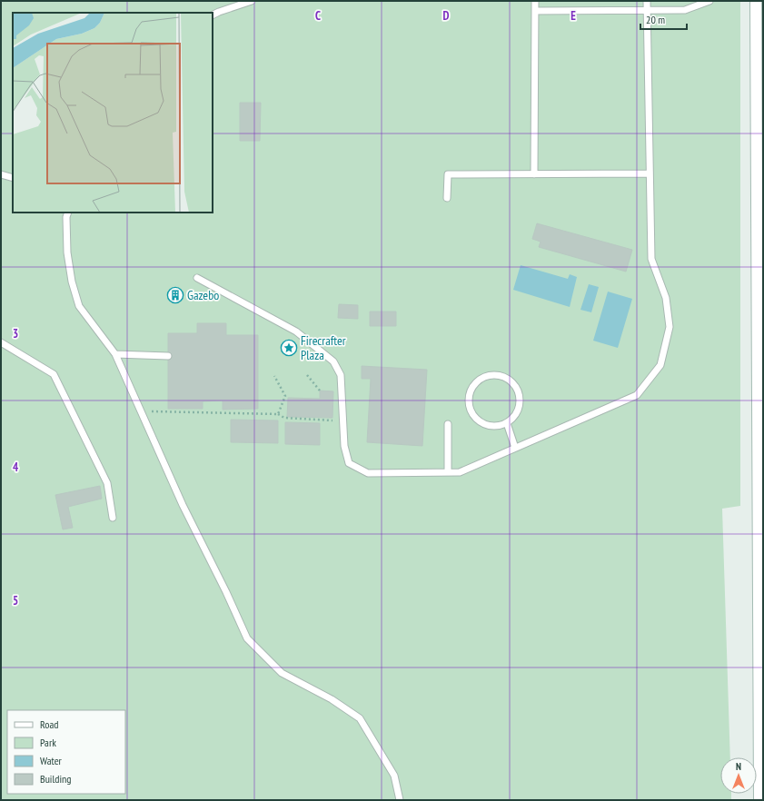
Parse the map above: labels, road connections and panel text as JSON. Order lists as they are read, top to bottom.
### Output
{
  "places": {
    "building": ["Gazebo"],
    "place": ["Firecrafter Plaza"]
  },
  "legend": [
    "Road",
    "Park",
    "Water",
    "Building"
  ],
  "scale_bar": "20 m",
  "north": "top",
  "grid": {
    "columns": ["C", "D", "E"],
    "rows": ["3", "4", "5"]
  }
}
